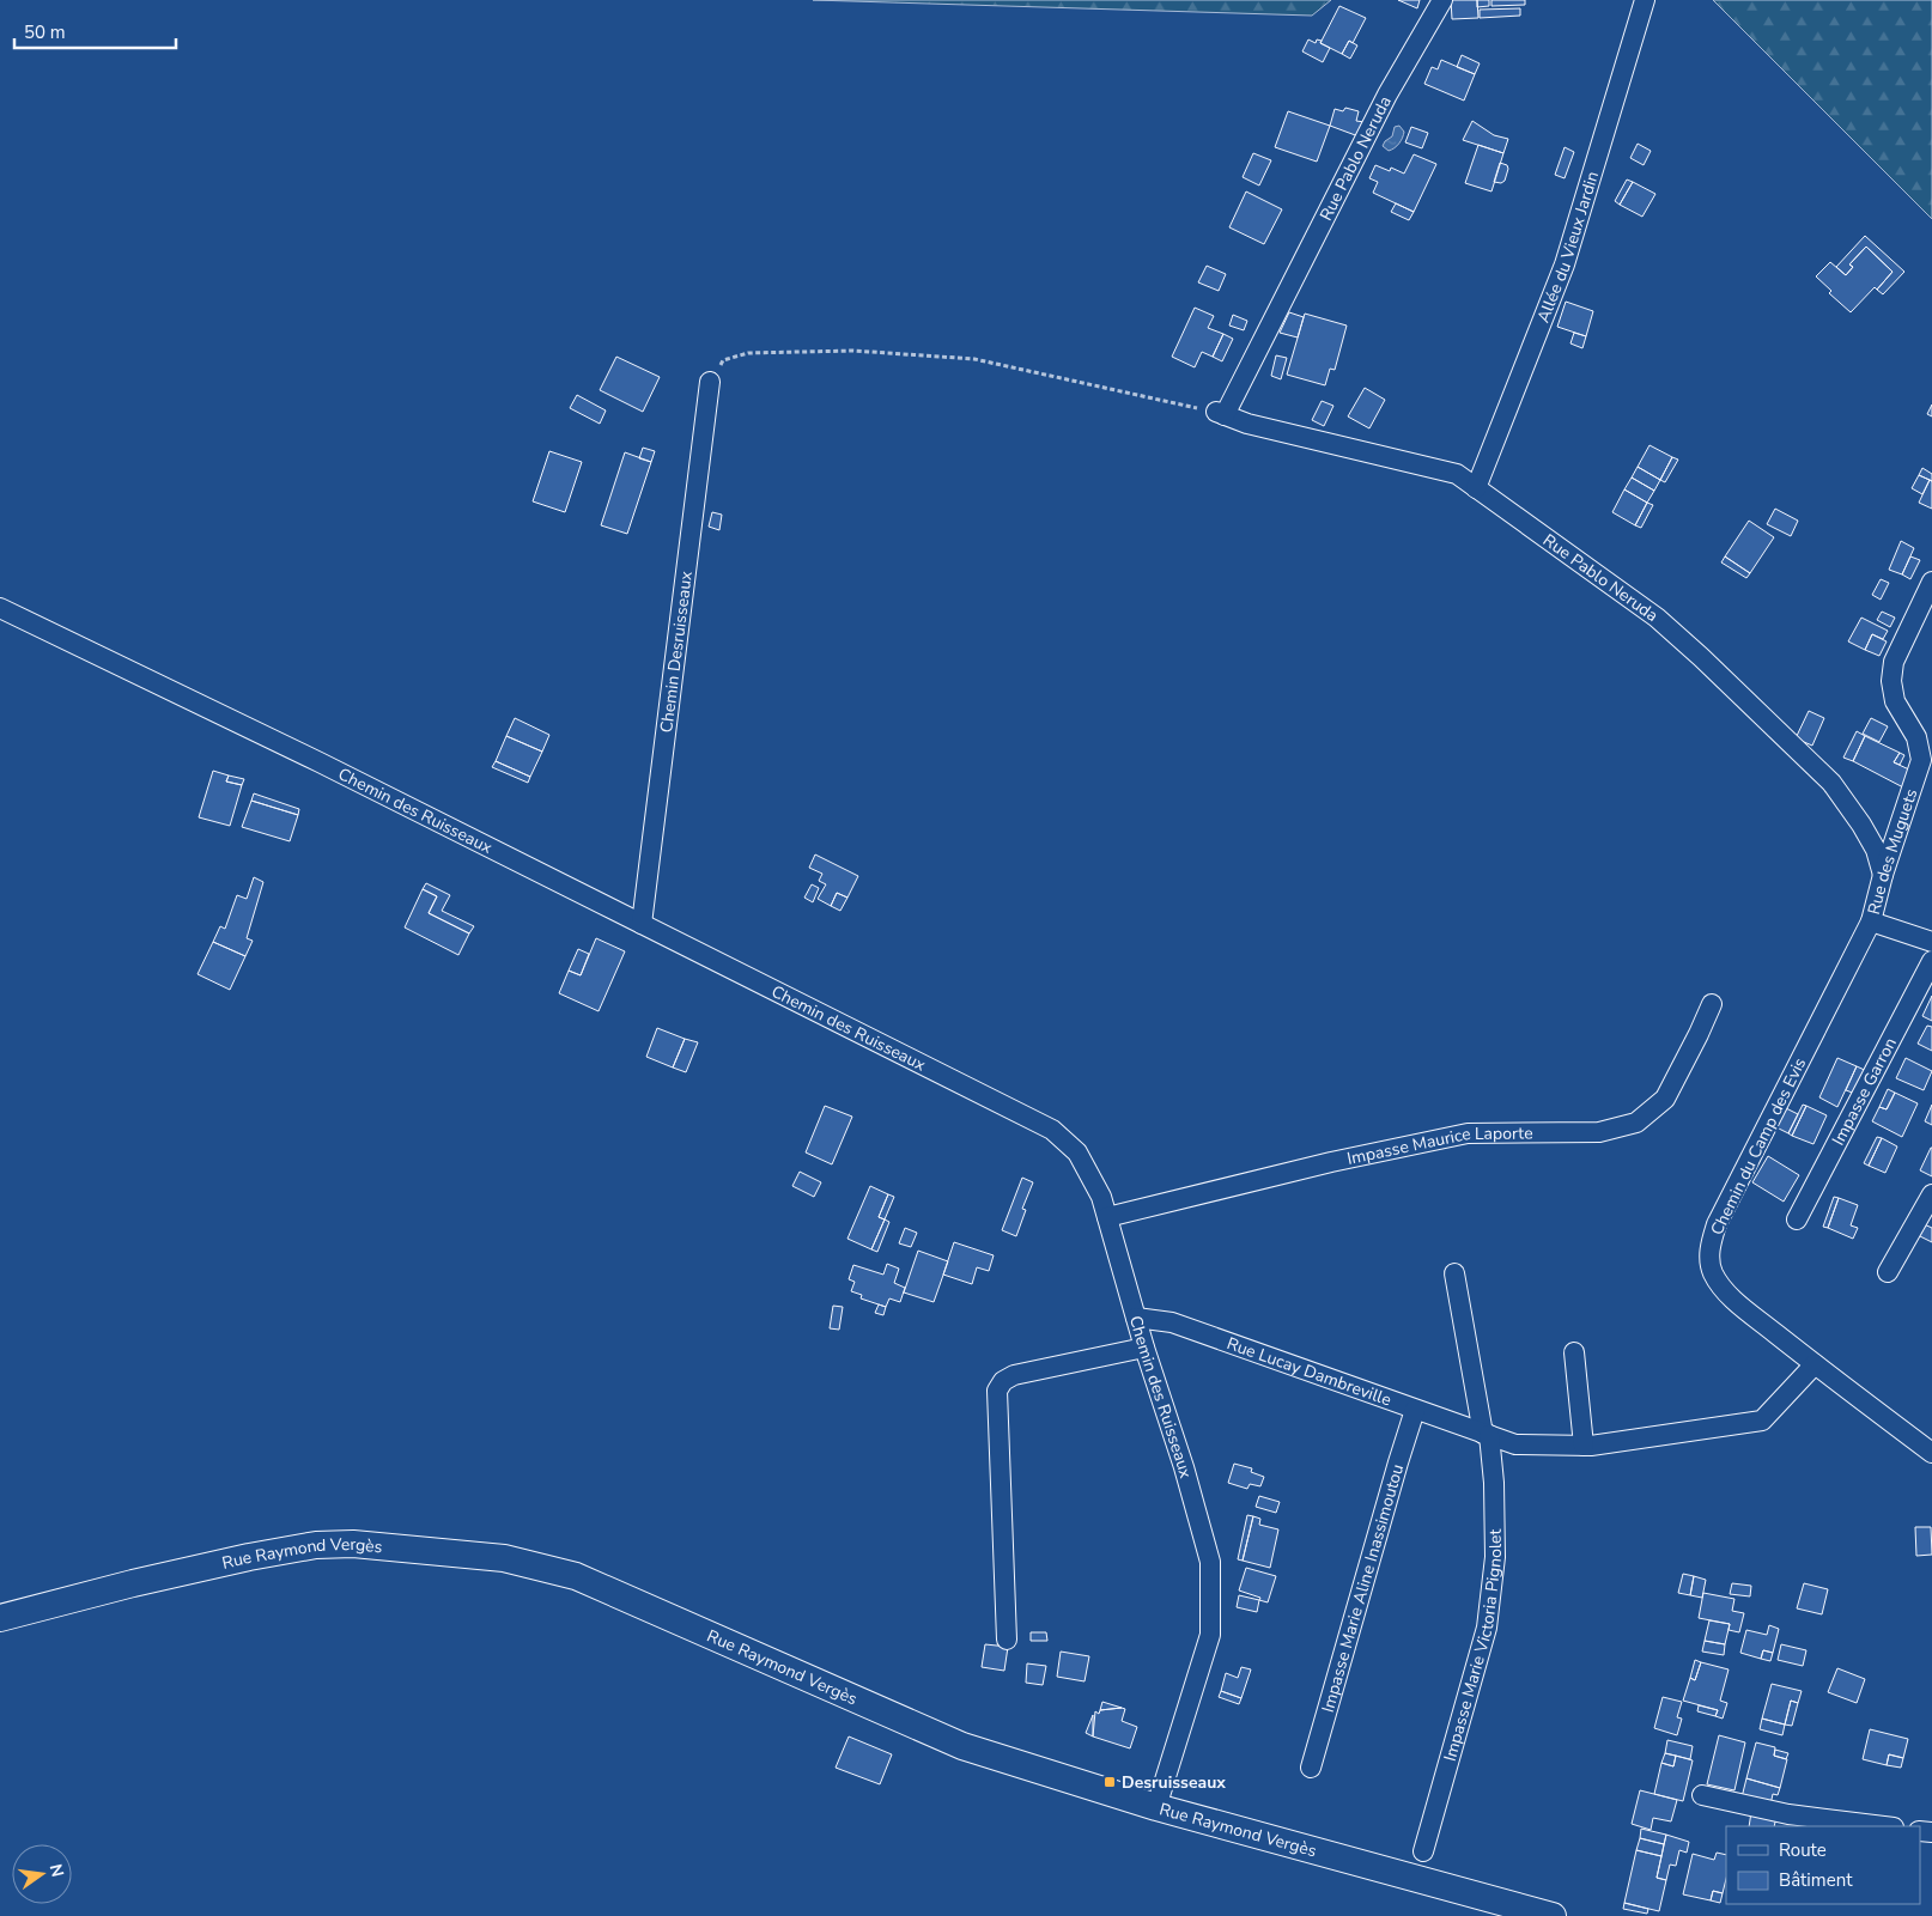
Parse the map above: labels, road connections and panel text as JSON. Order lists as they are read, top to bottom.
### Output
{
  "streets": {
    "main road": ["Rue Raymond Vergès"],
    "street": [
      "Rue Pablo Neruda",
      "Allée du Vieux Jardin",
      "Chemin Desruisseaux",
      "Chemin des Ruisseaux",
      "Rue des Muguets",
      "Impasse Garron",
      "Impasse Maurice Laporte",
      "Chemin du Camp des Evis",
      "Rue Lucay Dambreville",
      "Impasse Marie Aline Inassimoutou",
      "Impasse Marie Victoria Pignolet"
    ]
  },
  "crossings": [
    ["Rue Pablo Neruda", "Allée du Vieux Jardin"],
    ["Rue Pablo Neruda", "Rue des Muguets"],
    ["Chemin Desruisseaux", "Chemin des Ruisseaux"],
    ["Chemin des Ruisseaux", "Impasse Maurice Laporte"],
    ["Chemin des Ruisseaux", "Rue Lucay Dambreville"],
    ["Chemin des Ruisseaux", "Rue Raymond Vergès"],
    ["Rue des Muguets", "Chemin du Camp des Evis"],
    ["Chemin du Camp des Evis", "Rue Lucay Dambreville"],
    ["Rue Lucay Dambreville", "Impasse Marie Aline Inassimoutou"],
    ["Rue Lucay Dambreville", "Impasse Marie Victoria Pignolet"]
  ],
  "places": {
    "transit": ["Desruisseaux"]
  },
  "legend": ["Route", "Bâtiment"],
  "scale_bar": "50 m",
  "north": "right"
}
